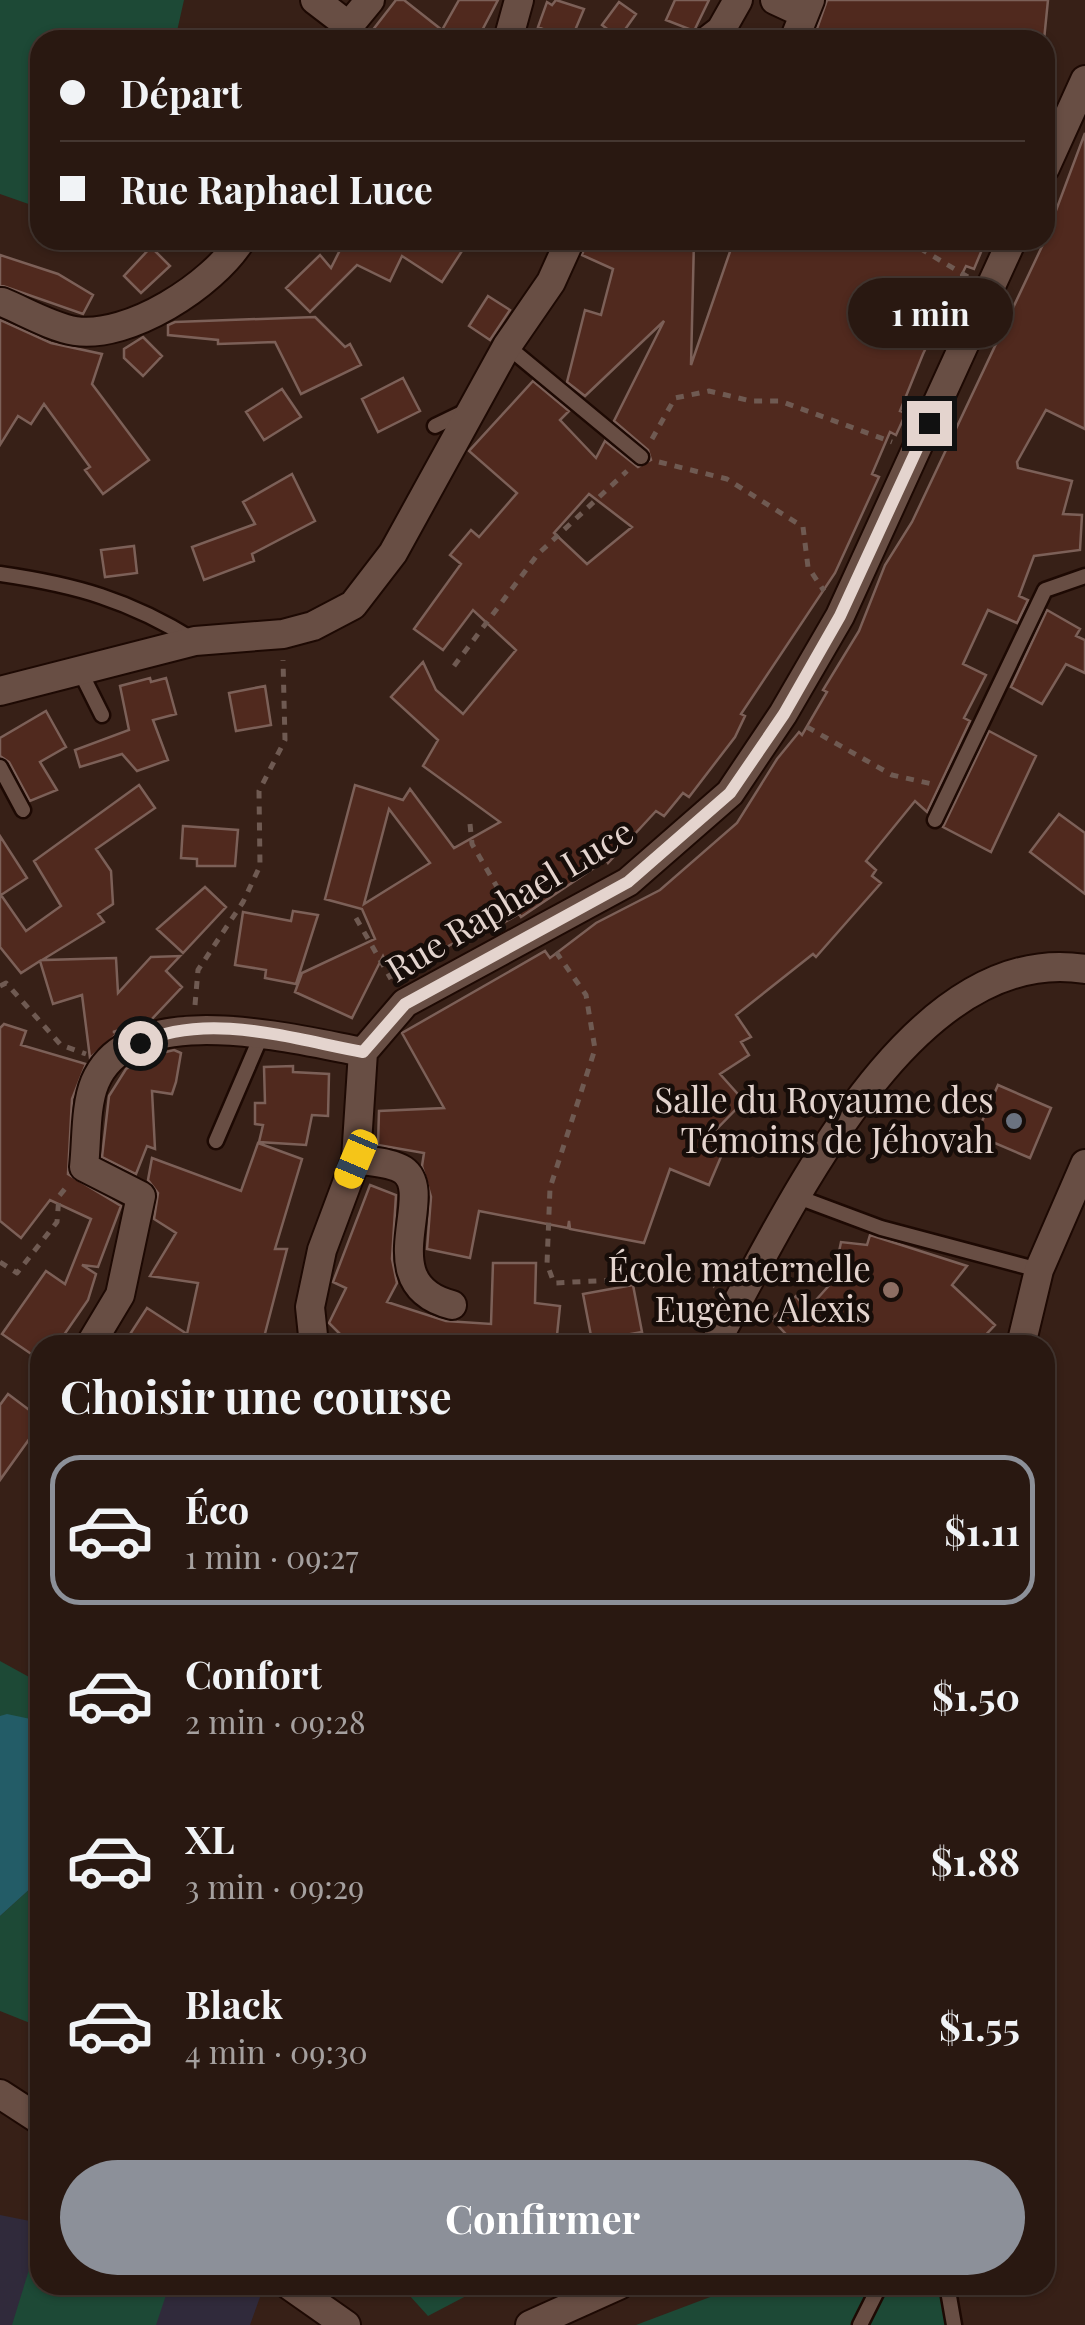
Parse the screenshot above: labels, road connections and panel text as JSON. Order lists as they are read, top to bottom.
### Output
{
  "streets": {
    "street": ["Rue Raphael Luce"]
  },
  "places": ["Salle du Royaume des Témoins de Jéhovah", "École maternelle Eugène Alexis"],
  "page": {
    "banner": ["Départ", "Rue Raphael Luce"],
    "bubble": "1 min",
    "heading": "Choisir une course",
    "list": [
      {
        "name": "Éco",
        "note": "1 min · 09:27",
        "value": "$1.11"
      },
      {
        "name": "Confort",
        "note": "2 min · 09:28",
        "value": "$1.50"
      },
      {
        "name": "XL",
        "note": "3 min · 09:29",
        "value": "$1.88"
      },
      {
        "name": "Black",
        "note": "4 min · 09:30",
        "value": "$1.55"
      }
    ],
    "buttons": "Confirmer"
  }
}
